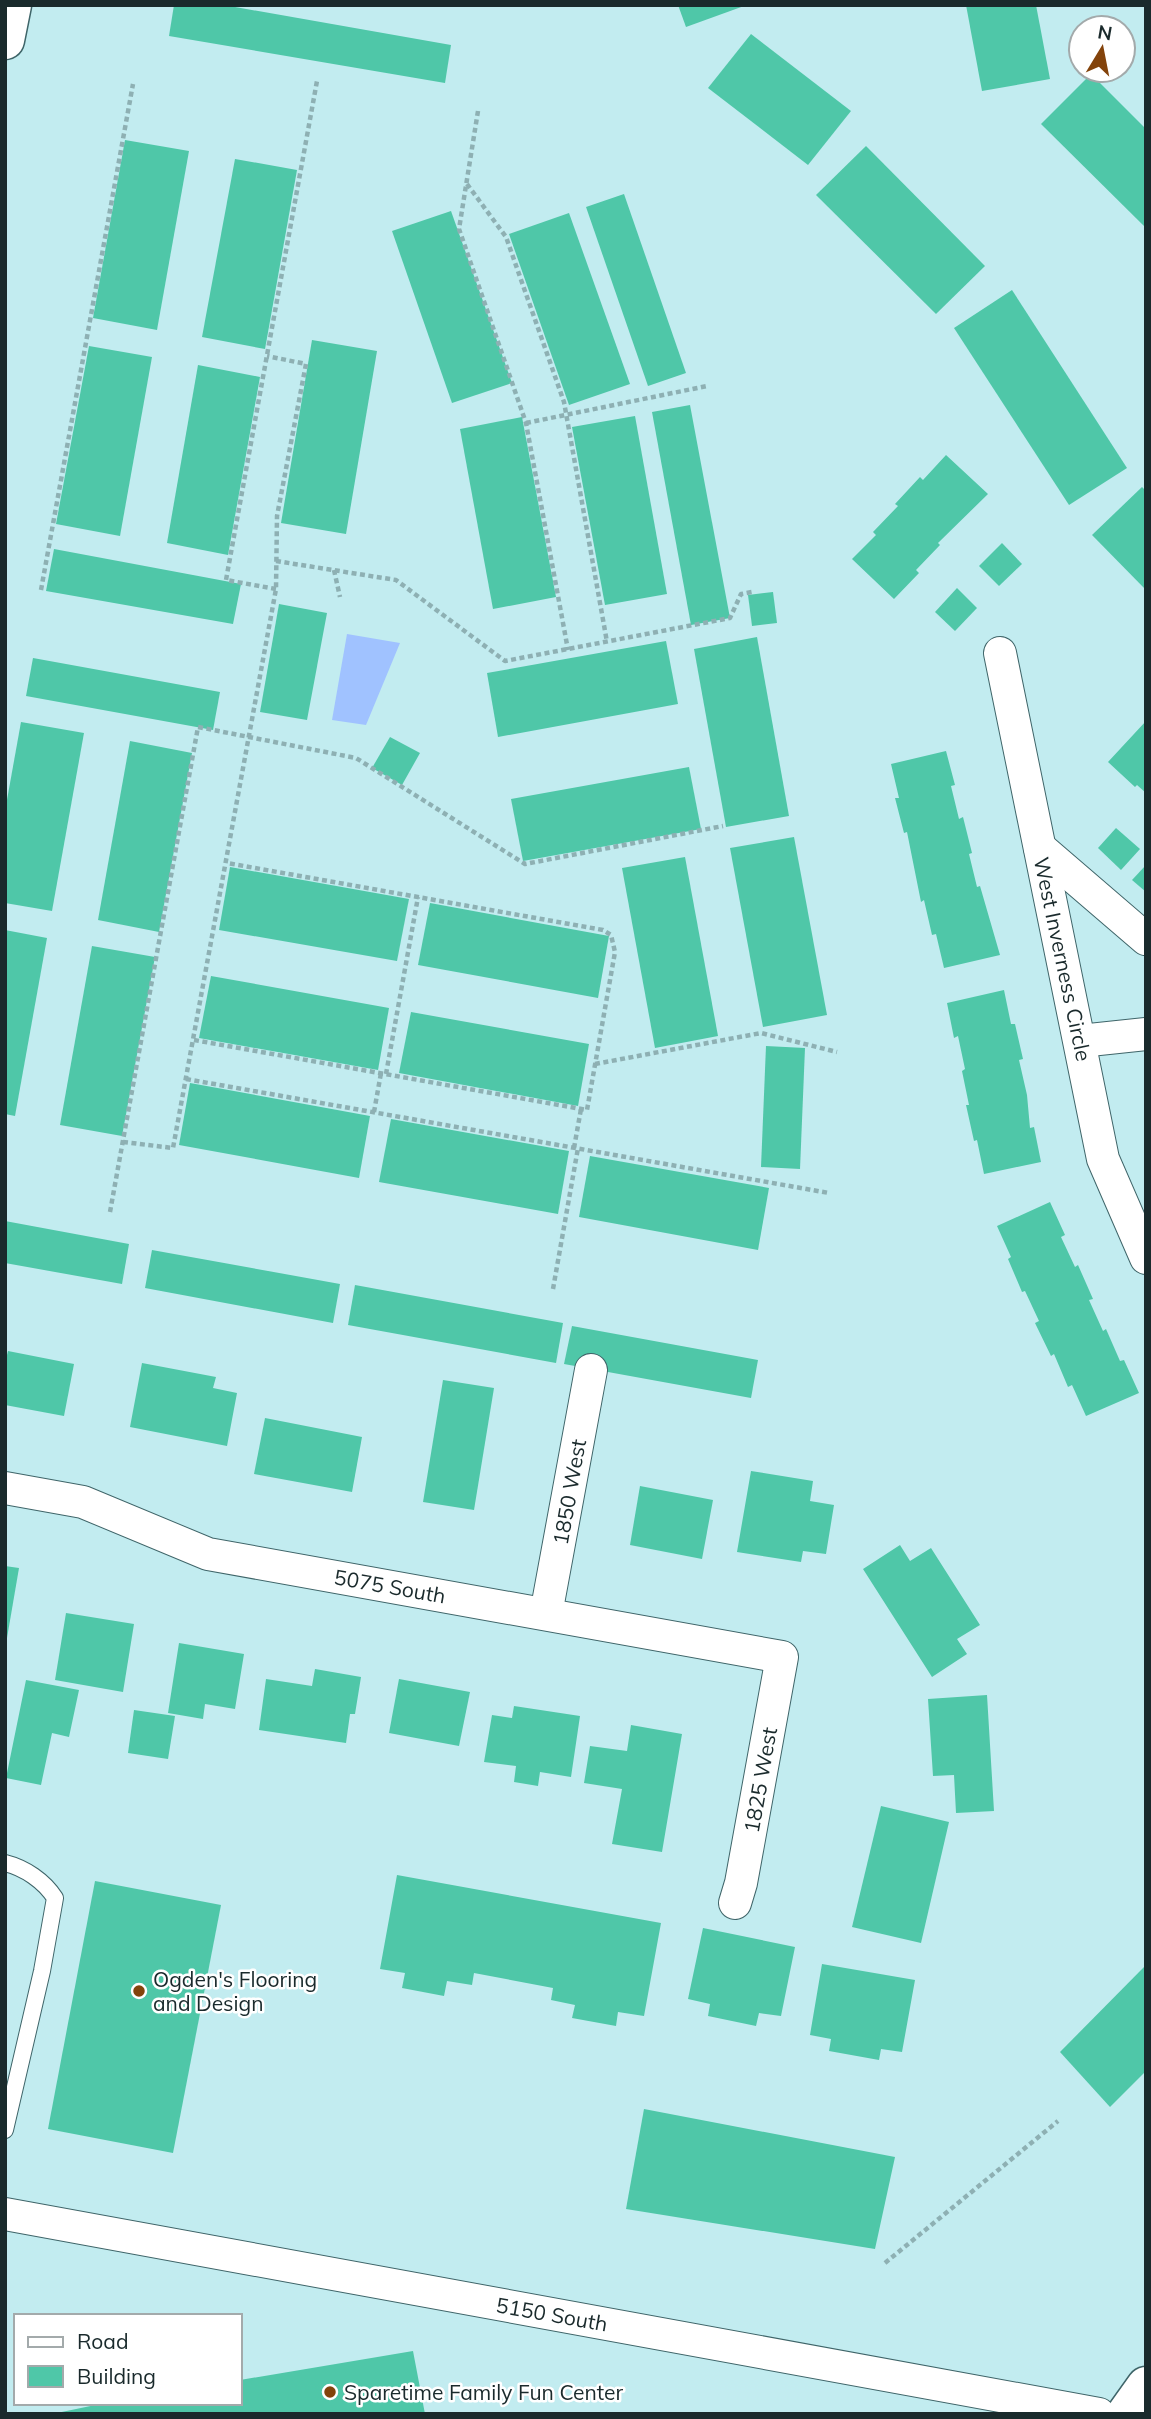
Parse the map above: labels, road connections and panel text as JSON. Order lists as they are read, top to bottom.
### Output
{
  "streets": {
    "street": [
      "West Inverness Circle",
      "1850 West",
      "5075 South",
      "1825 West",
      "5150 South"
    ]
  },
  "crossings": [
    ["1850 West", "5075 South"],
    ["5075 South", "1825 West"]
  ],
  "places": ["Ogden's Flooring and Design", "Sparetime Family Fun Center"],
  "legend": ["Road", "Building"],
  "north": "top"
}
